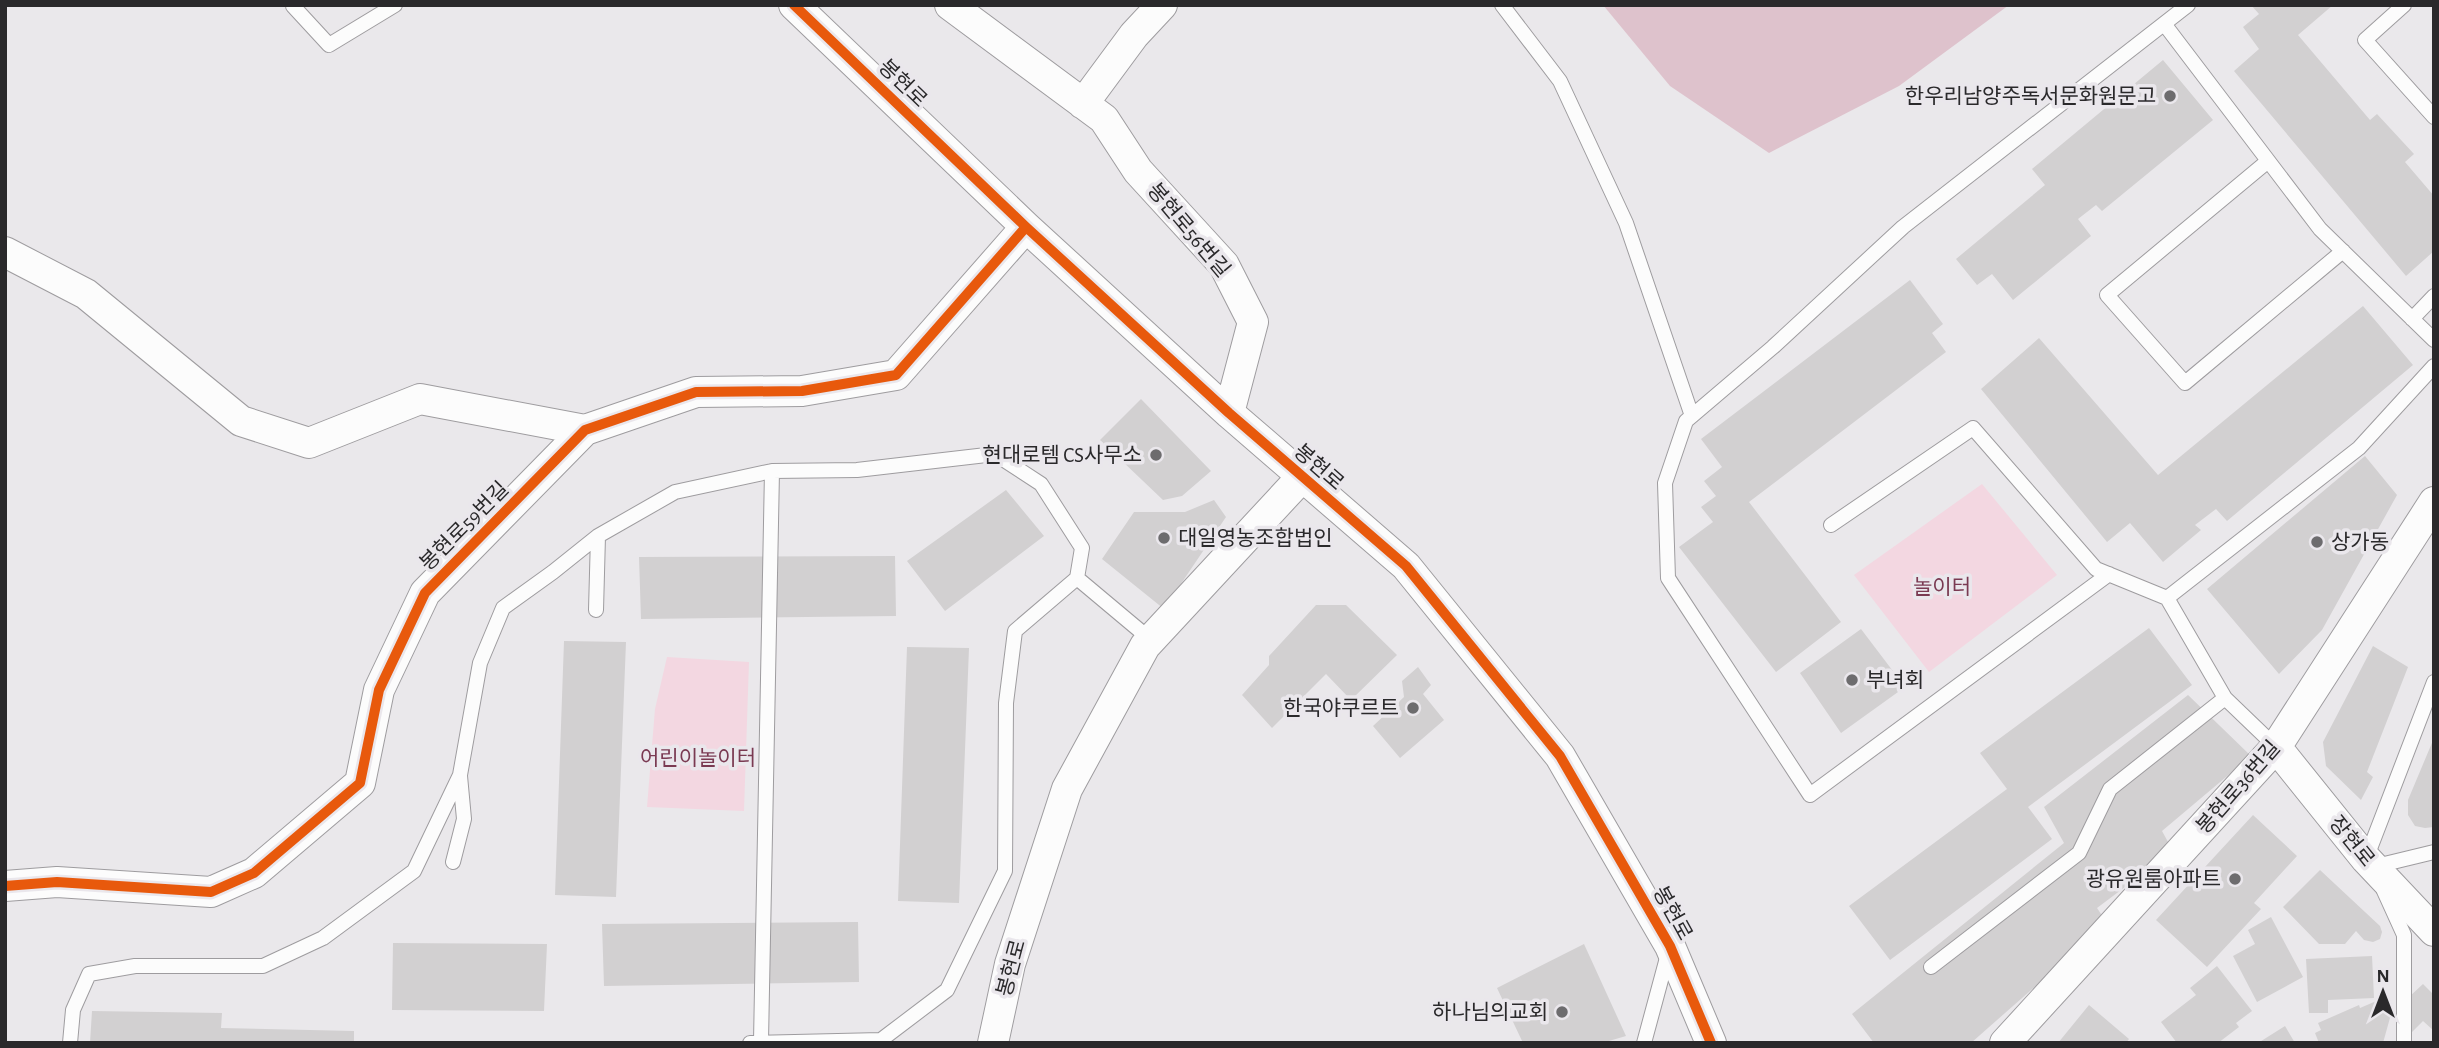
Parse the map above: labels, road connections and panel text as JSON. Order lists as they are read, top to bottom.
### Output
{
  "streets": {
    "street": [
      "봉현로",
      "봉현로56번길",
      "봉현로59번길",
      "봉현로36번길",
      "장현로"
    ]
  },
  "crossings": [
    ["봉현로", "봉현로56번길"],
    ["봉현로", "봉현로59번길"],
    ["봉현로36번길", "장현로"]
  ],
  "parks": ["놀이터", "어린이놀이터"],
  "places": [
    "한우리남양주독서문화원문고",
    "현대로템 CS사무소",
    "대일영농조합법인",
    "상가동",
    "부녀회",
    "한국야쿠르트",
    "광유원룸아파트",
    "하나님의교회"
  ],
  "north": "top"
}
